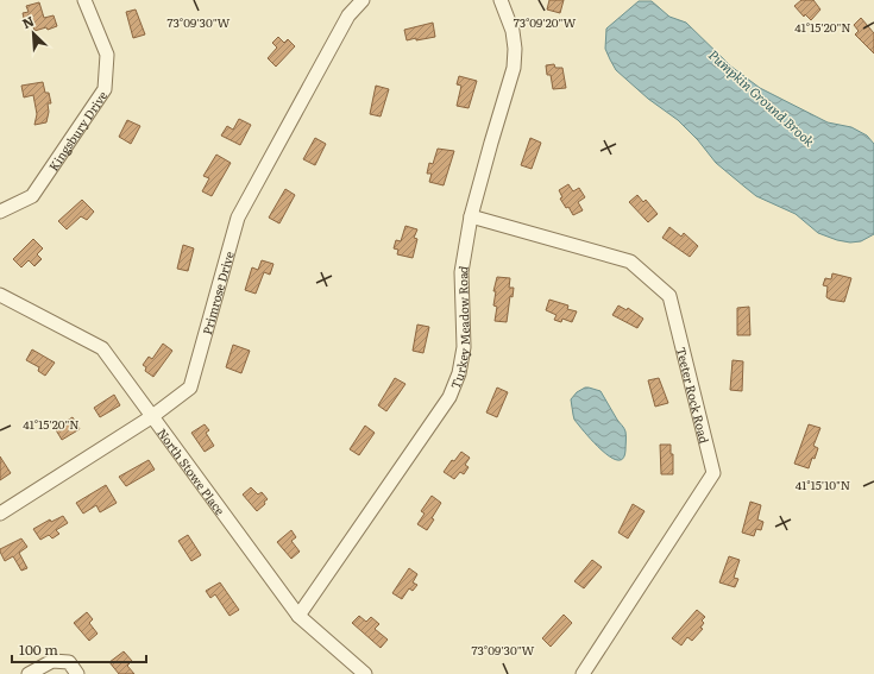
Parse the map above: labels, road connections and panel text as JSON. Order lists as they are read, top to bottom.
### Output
{
  "streets": {
    "street": [
      "Kingsbury Drive",
      "Primrose Drive",
      "Turkey Meadow Road",
      "Teeter Rock Road",
      "North Stowe Place"
    ]
  },
  "crossings": [
    ["Primrose Drive", "North Stowe Place"],
    ["Turkey Meadow Road", "Teeter Rock Road"],
    ["Turkey Meadow Road", "North Stowe Place"]
  ],
  "water": ["Pumpkin Ground Brook"],
  "scale_bar": "100 m",
  "north": "top left",
  "coordinates": [
    "73°09'30\"W",
    "73°09'20\"W",
    "41°15'20\"N",
    "41°15'10\"N"
  ]
}
